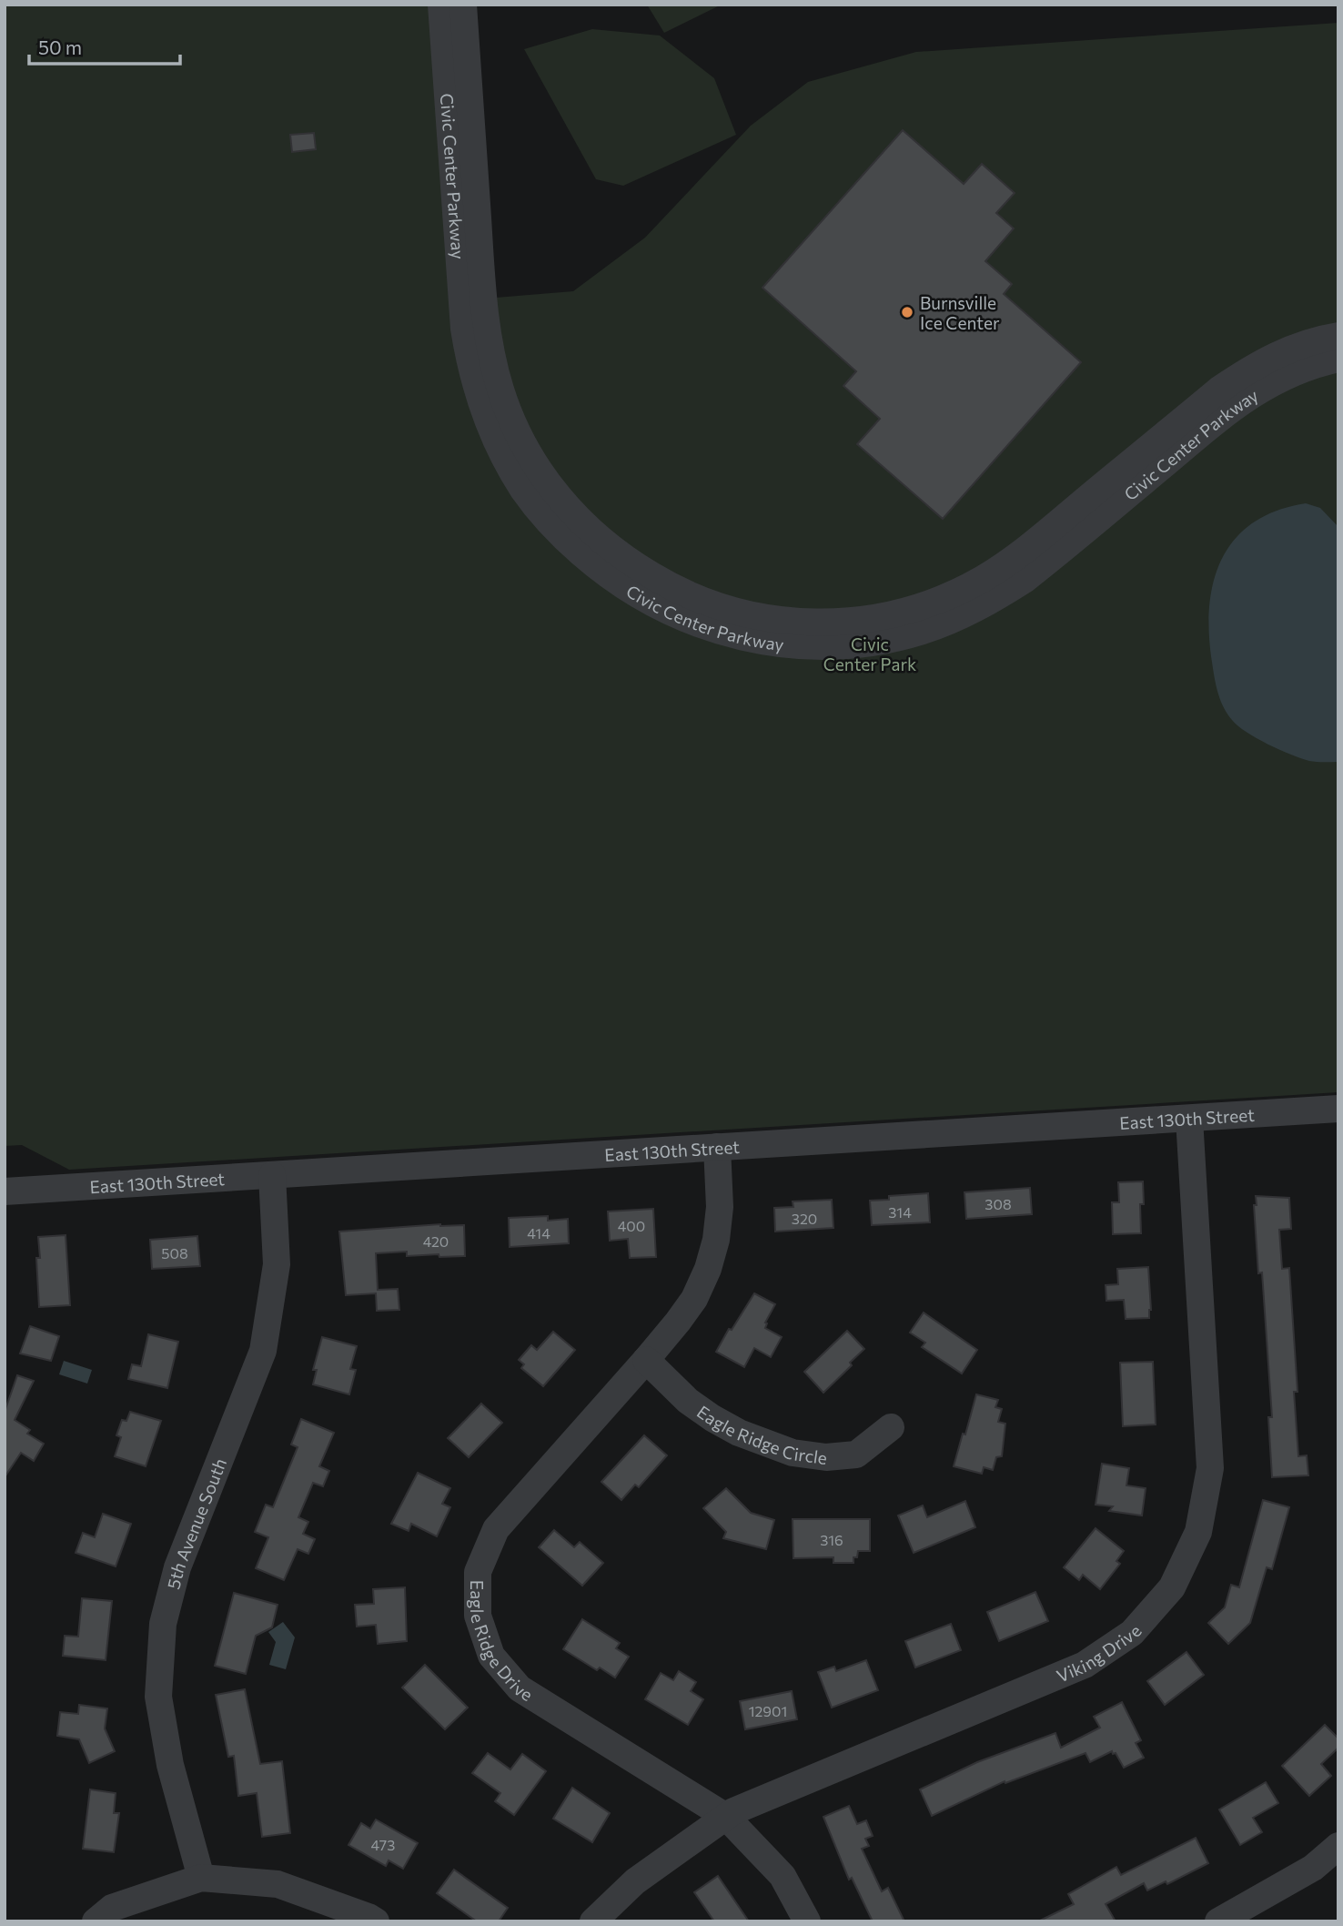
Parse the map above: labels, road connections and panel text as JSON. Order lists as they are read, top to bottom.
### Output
{
  "streets": {
    "street": [
      "Civic Center Parkway",
      "East 130th Street",
      "Eagle Ridge Circle",
      "5th Avenue South",
      "Eagle Ridge Drive",
      "Viking Drive"
    ]
  },
  "crossings": [
    ["East 130th Street", "5th Avenue South"],
    ["East 130th Street", "Eagle Ridge Drive"],
    ["East 130th Street", "Viking Drive"],
    ["Eagle Ridge Circle", "Eagle Ridge Drive"],
    ["Eagle Ridge Drive", "Viking Drive"]
  ],
  "parks": ["Civic Center Park"],
  "places": ["Burnsville Ice Center"],
  "house_numbers": [
    "308",
    "314",
    "320",
    "400",
    "414",
    "420",
    "508",
    "316",
    "12901",
    "473"
  ],
  "scale_bar": "50 m"
}
